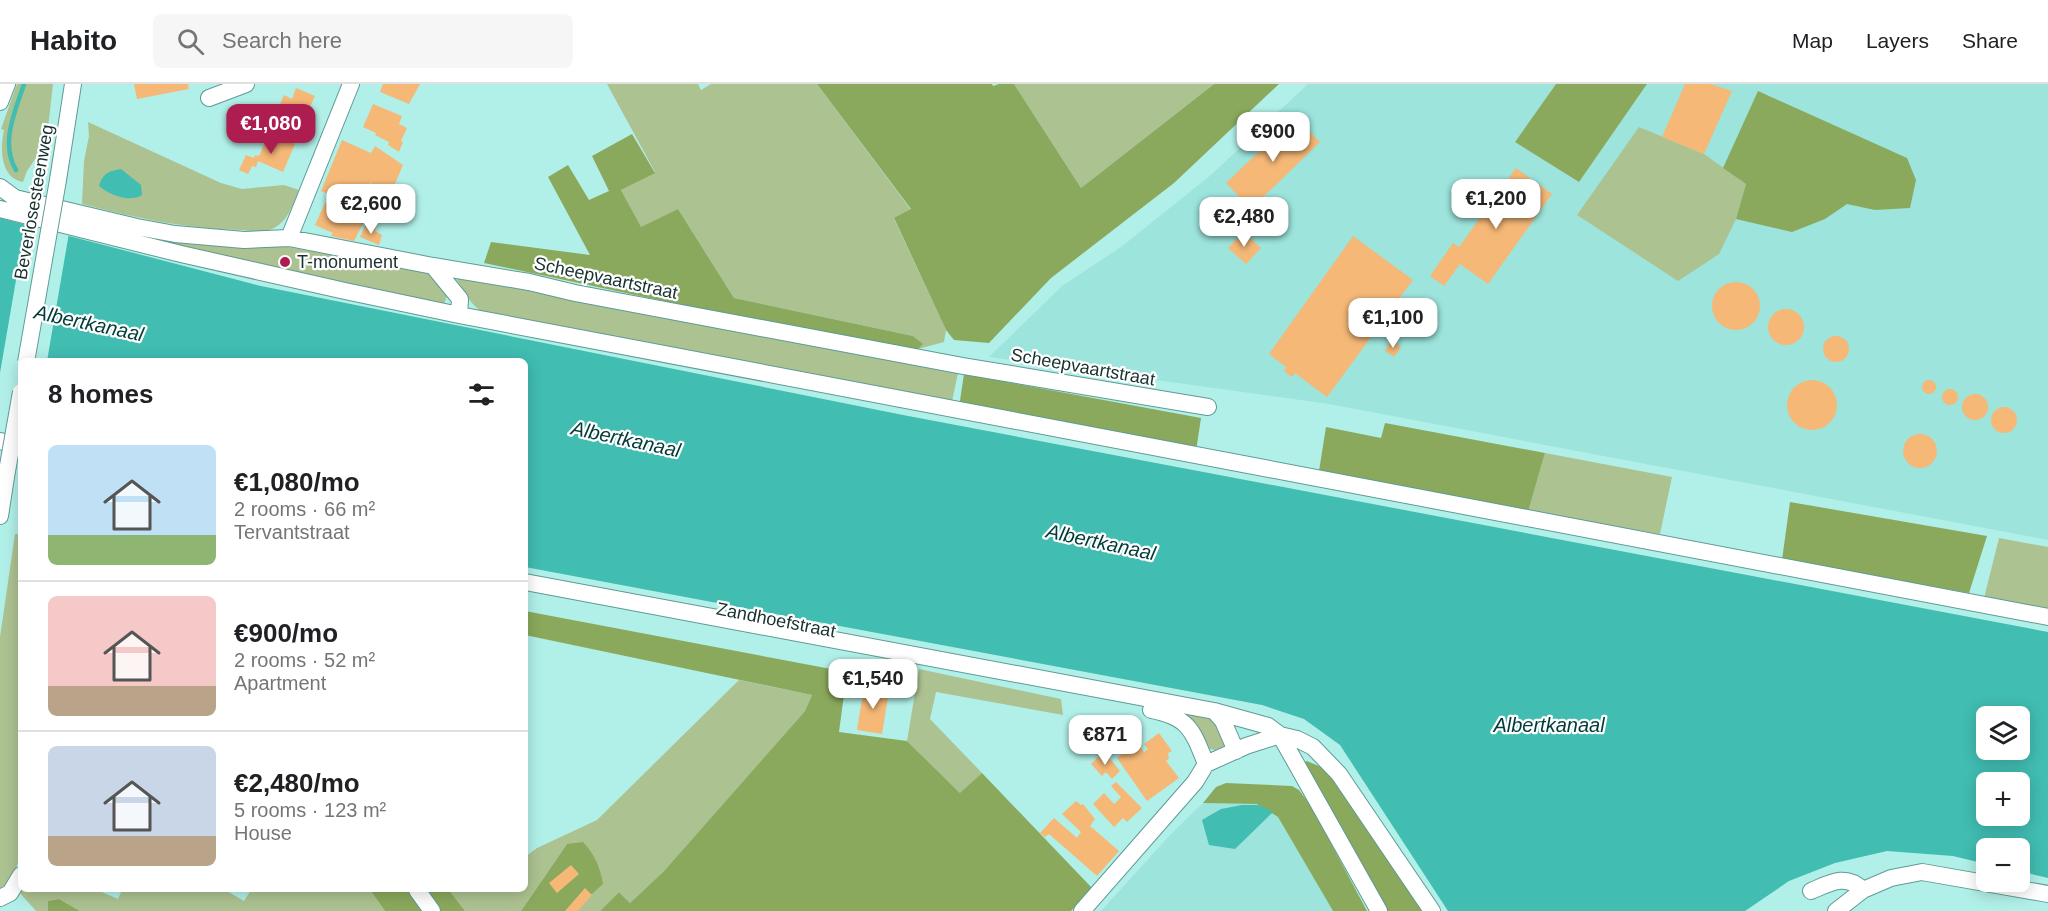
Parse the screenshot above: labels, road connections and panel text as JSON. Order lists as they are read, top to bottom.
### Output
{
  "streets": {
    "street": ["Beverlosesteenweg", "Scheepvaartstraat", "Zandhoefstraat"]
  },
  "water": ["Albertkanaal"],
  "places": ["T-monument"],
  "page": {
    "header": "Habito",
    "search": "Search here",
    "nav": ["Map", "Layers", "Share"],
    "price": [
      "€1,080",
      "€900",
      "€1,200",
      "€2,600",
      "€2,480",
      "€1,100",
      "€1,540",
      "€871"
    ],
    "heading": "8 homes",
    "list": [
      {
        "name": "€1,080/mo",
        "note": "2 rooms · 66 m² · Tervantstraat"
      },
      {
        "name": "€900/mo",
        "note": "2 rooms · 52 m² · Apartment"
      },
      {
        "name": "€2,480/mo",
        "note": "5 rooms · 123 m² · House"
      }
    ],
    "map_buttons": ["+", "−"]
  }
}
